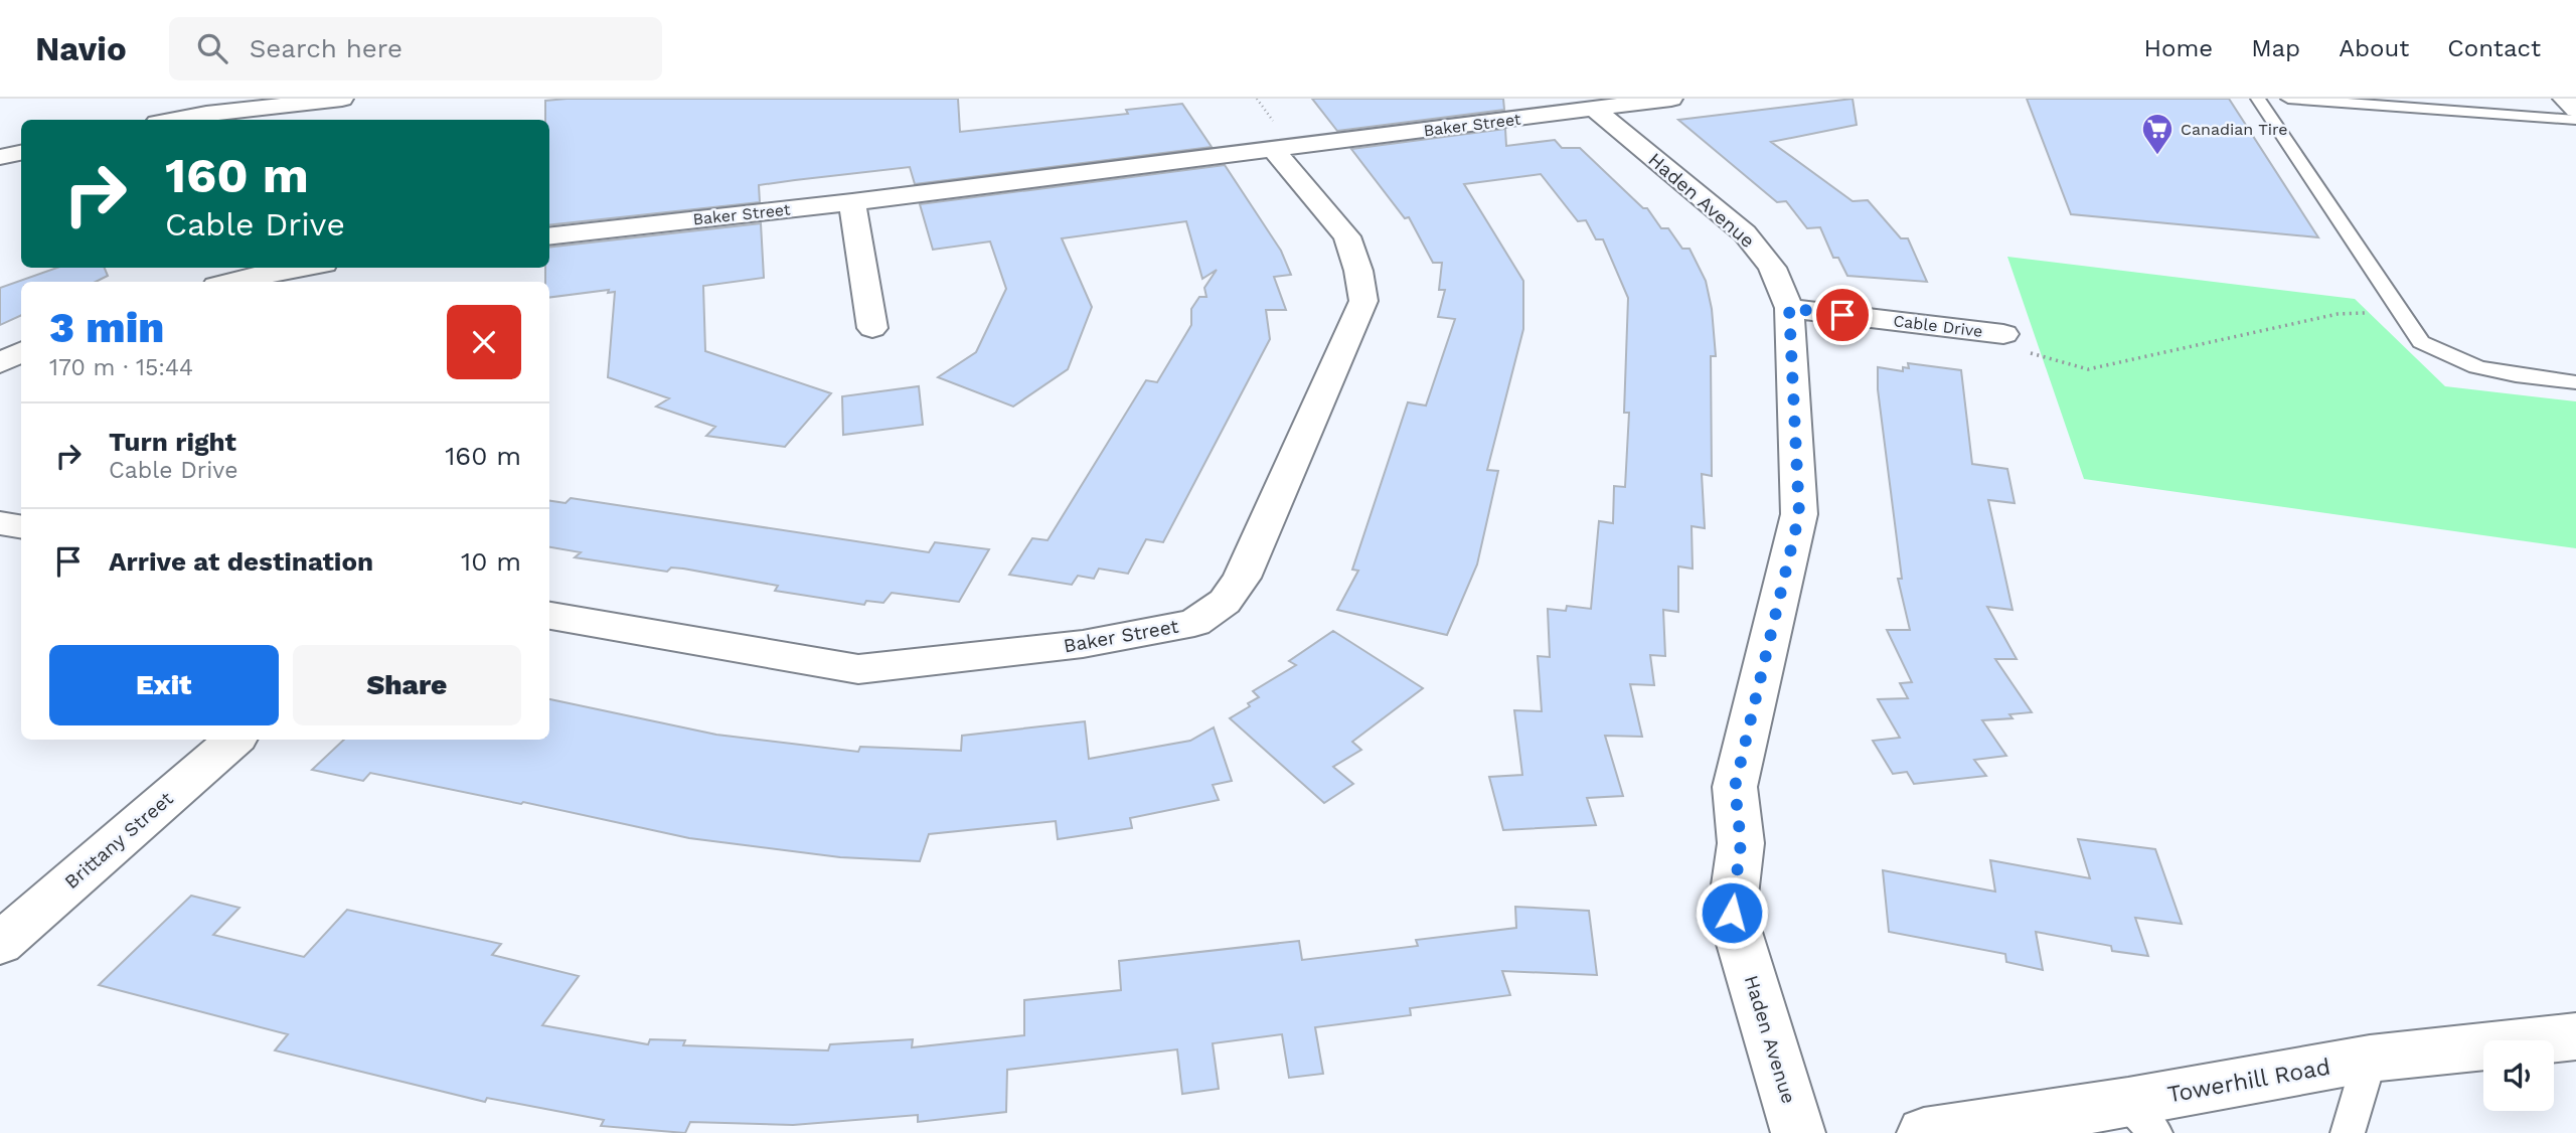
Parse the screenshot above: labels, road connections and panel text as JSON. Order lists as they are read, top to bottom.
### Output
{
  "streets": {
    "street": [
      "Baker Street",
      "Haden Avenue",
      "Cable Drive",
      "Brittany Street",
      "Towerhill Road"
    ]
  },
  "crossings": [
    ["Baker Street", "Haden Avenue"],
    ["Haden Avenue", "Cable Drive"]
  ],
  "places": {
    "supermarket": ["Canadian Tire"]
  },
  "page": {
    "header": "Navio",
    "search": "Search here",
    "nav": [
      "Home",
      "Map",
      "About",
      "Contact"
    ],
    "turn": ["160 m", "Cable Drive"],
    "heading": ["3 min", "170 m · 15:44"],
    "list": [
      {
        "name": "Turn right",
        "note": "Cable Drive",
        "value": "160 m"
      },
      {
        "name": "Arrive at destination",
        "value": "10 m"
      }
    ],
    "buttons": ["Exit", "Share"]
  }
}
